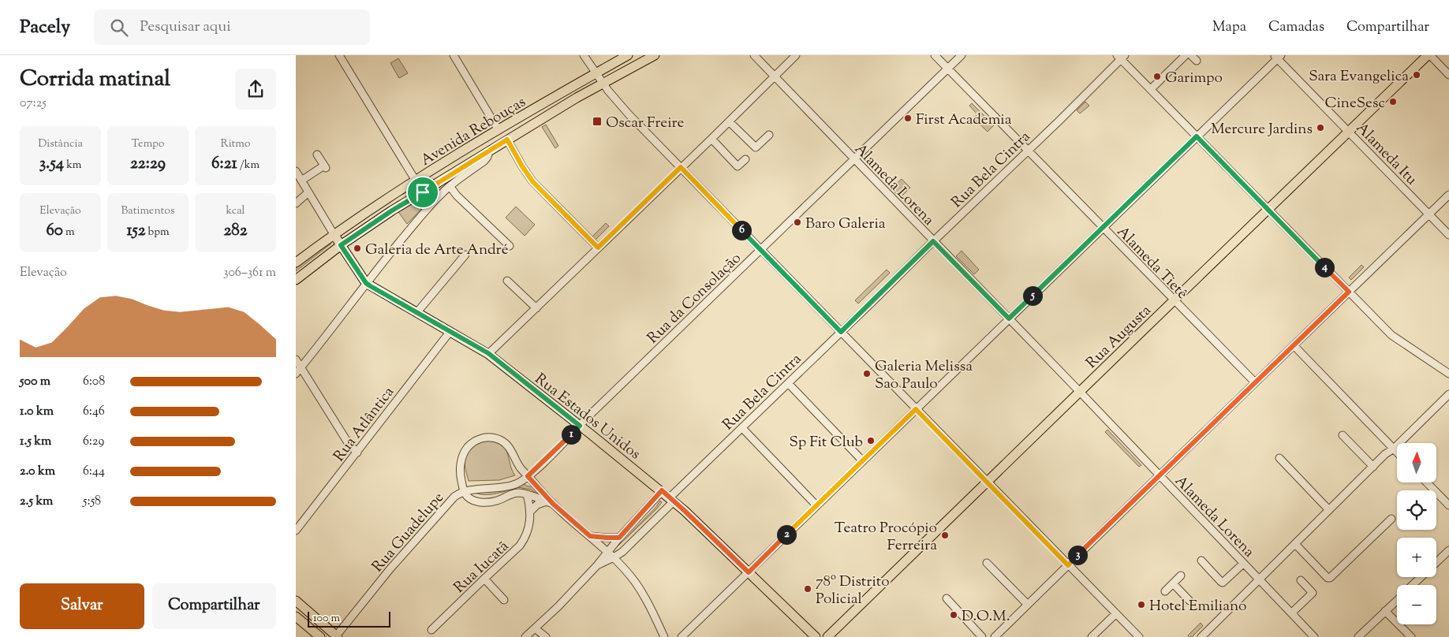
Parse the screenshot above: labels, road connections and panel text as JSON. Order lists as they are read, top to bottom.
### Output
{
  "streets": {
    "main road": ["Avenida Rebouças", "Rua Augusta", "Rua Estados Unidos"],
    "street": [
      "Alameda Itu",
      "Rua Bela Cintra",
      "Alameda Lorena",
      "Alameda Tietê",
      "Rua da Consolação",
      "Rua Atlântica",
      "Rua Guadelupe",
      "Rua Iucatã"
    ]
  },
  "crossings": [
    ["Avenida Rebouças", "Rua Estados Unidos"],
    ["Alameda Itu", "Rua Augusta"],
    ["Rua Bela Cintra", "Alameda Lorena"],
    ["Rua Bela Cintra", "Alameda Tietê"],
    ["Rua Bela Cintra", "Rua Estados Unidos"],
    ["Alameda Lorena", "Rua da Consolação"],
    ["Alameda Lorena", "Rua Augusta"],
    ["Alameda Tietê", "Rua da Consolação"],
    ["Alameda Tietê", "Rua Augusta"],
    ["Rua da Consolação", "Rua Estados Unidos"],
    ["Rua da Consolação", "Rua Guadelupe"],
    ["Rua Estados Unidos", "Rua Atlântica"]
  ],
  "places": {
    "other": [
      "Sara Evangelica",
      "Garimpo",
      "CineSesc",
      "First Academia",
      "Mercure Jardins",
      "Baro Galeria",
      "Galeria de Arte André",
      "Galeria Melissa Sao Paulo",
      "Sp Fit Club",
      "Teatro Procópio Ferreira",
      "78º Distrito Policial",
      "Hotel Emiliano",
      "D.O.M."
    ],
    "transit": ["Oscar Freire"]
  },
  "scale_bar": "100 m",
  "north": "top",
  "page": {
    "header": "Pacely",
    "search": "Pesquisar aqui",
    "nav": ["Mapa", "Camadas", "Compartilhar"],
    "heading": ["Corrida matinal", "07:25"],
    "stats": [
      ["Distância", "3.54 km"],
      ["Tempo", "22:29"],
      ["Ritmo", "6:21 /km"],
      ["Elevação", "60 m"],
      ["Batimentos", "152 bpm"],
      ["kcal", "282"]
    ],
    "pins": [
      "6",
      "4",
      "5",
      "1",
      "2",
      "3"
    ],
    "chart": ["Elevação", "306–361 m"],
    "list": [
      {
        "name": "500 m",
        "note": "6:08"
      },
      {
        "name": "1.0 km",
        "note": "6:46"
      },
      {
        "name": "1.5 km",
        "note": "6:29"
      },
      {
        "name": "2.0 km",
        "note": "6:44"
      },
      {
        "name": "2.5 km",
        "note": "5:58"
      }
    ],
    "map_buttons": ["+", "−"],
    "buttons": ["Salvar", "Compartilhar"],
    "scale": "100 m"
  }
}
